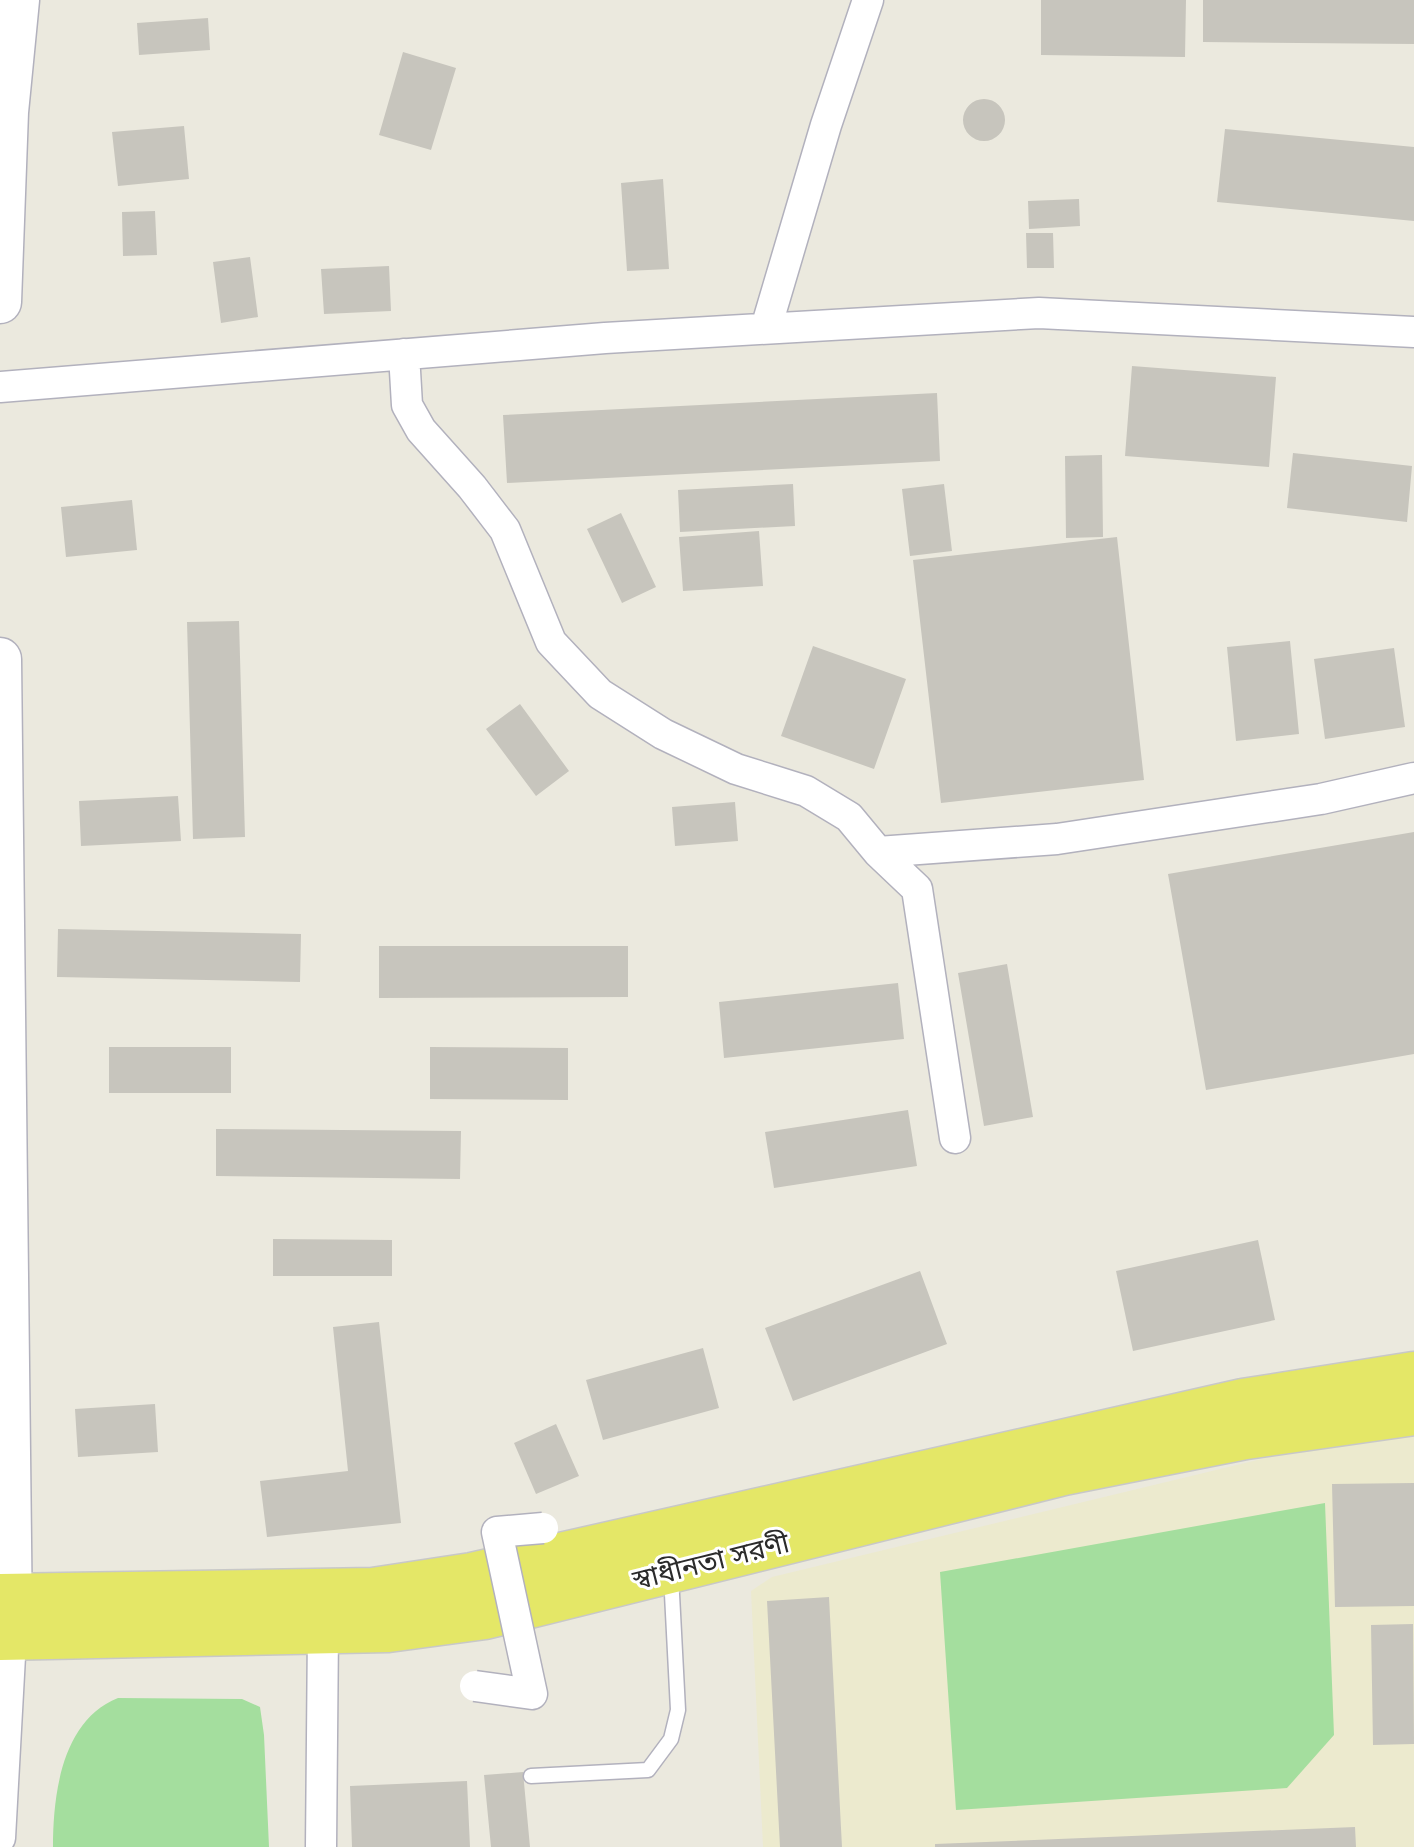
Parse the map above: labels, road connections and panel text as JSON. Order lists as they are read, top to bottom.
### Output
{
  "streets": {
    "main road": ["স্বাধীনতা সরণী"]
  }
}
